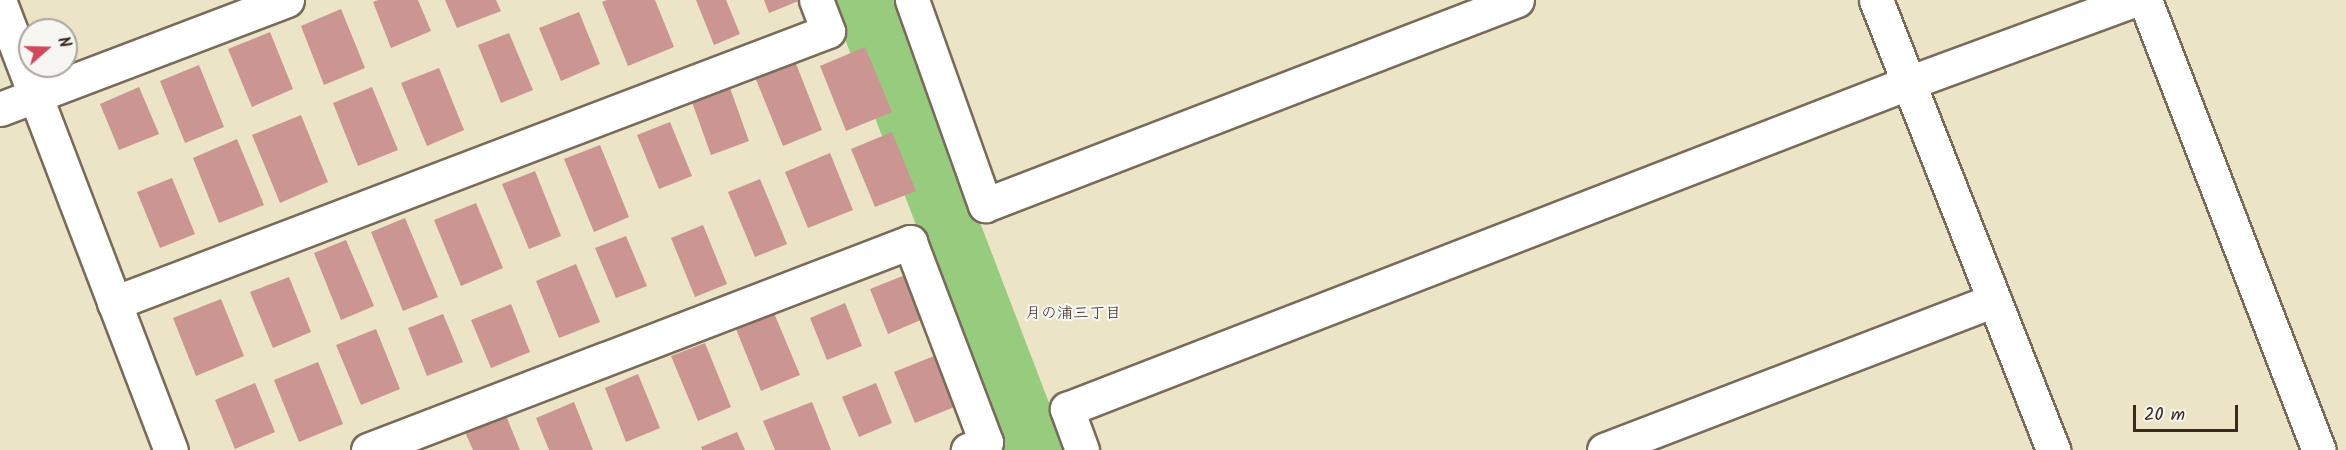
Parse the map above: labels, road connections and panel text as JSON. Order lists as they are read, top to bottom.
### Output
{
  "districts": ["月の浦三丁目"],
  "scale_bar": "20 m",
  "north": "right"
}
